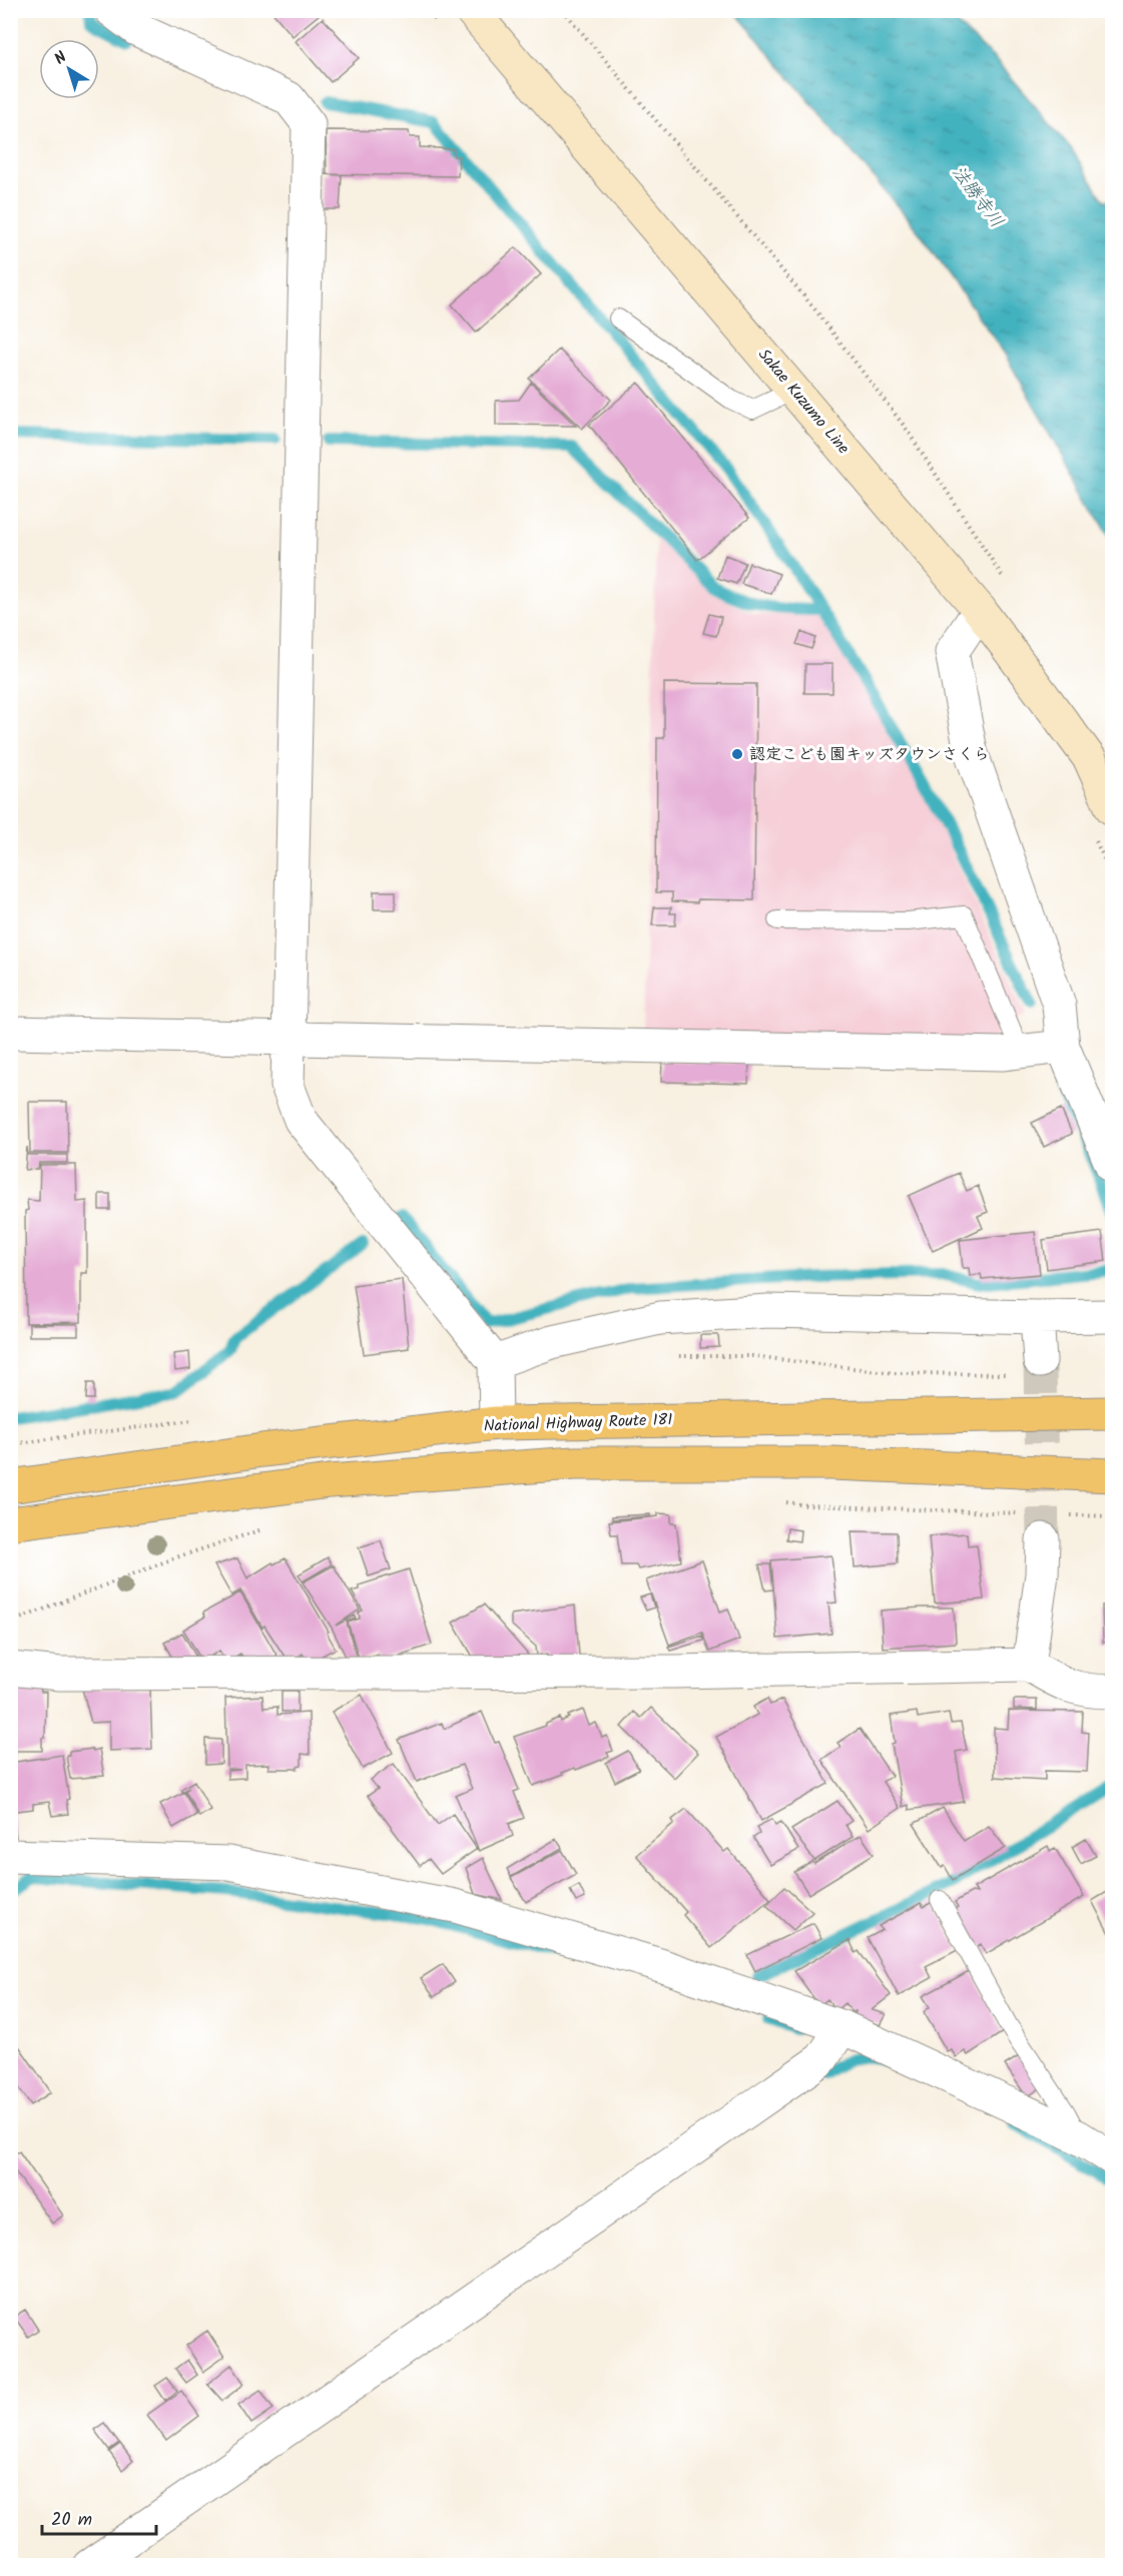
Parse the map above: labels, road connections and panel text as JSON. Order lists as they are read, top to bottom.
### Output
{
  "streets": {
    "highway": ["National Highway Route 181"],
    "main road": ["Sakae Kuzumo Line"]
  },
  "water": ["法勝寺川"],
  "places": ["認定こども園キッズタウンさくら"],
  "scale_bar": "20 m",
  "north": "top left"
}
